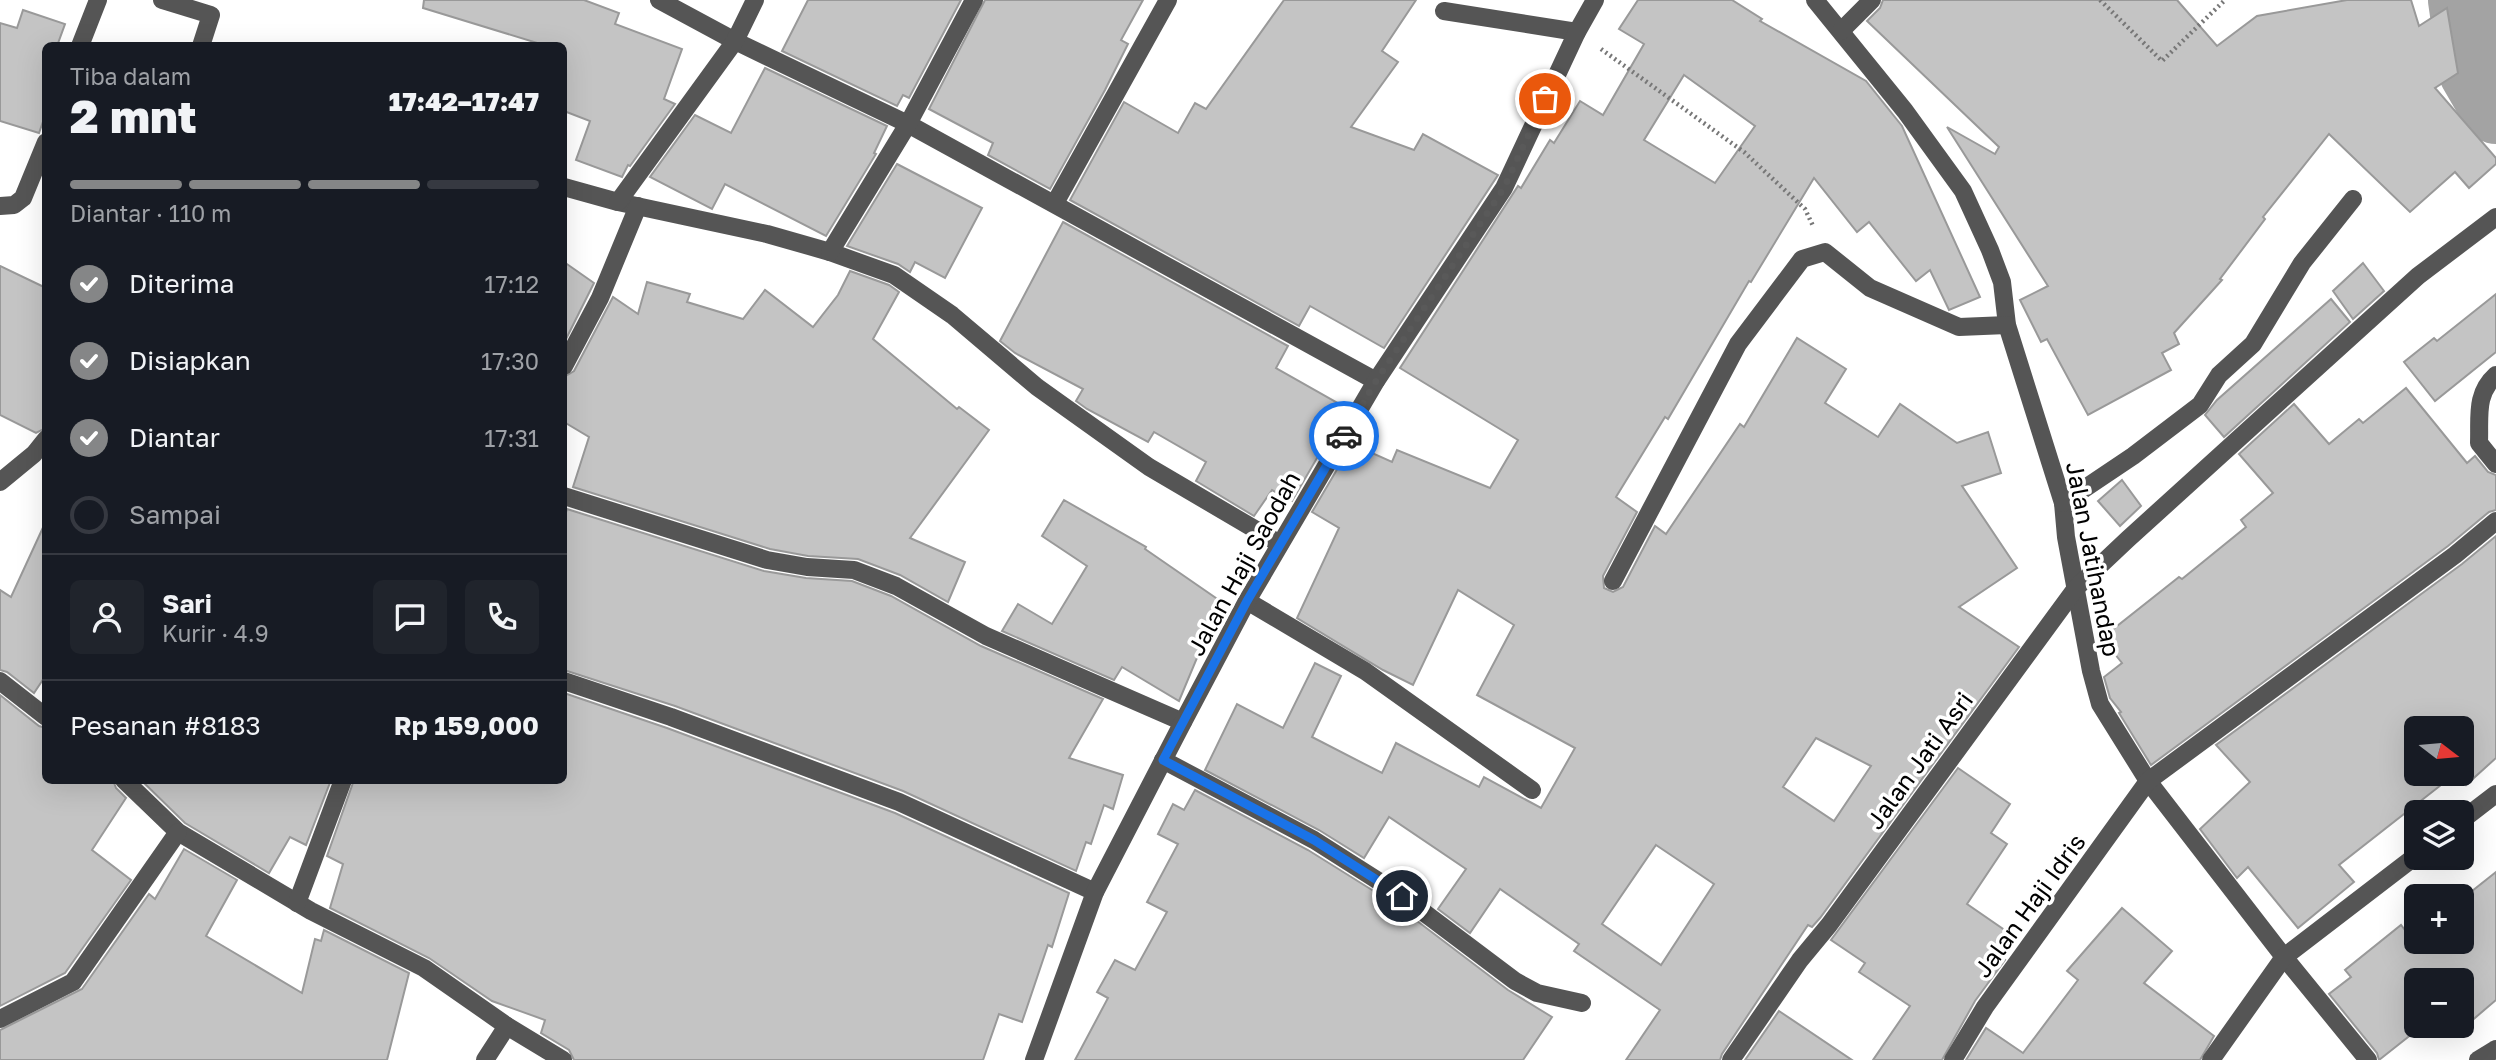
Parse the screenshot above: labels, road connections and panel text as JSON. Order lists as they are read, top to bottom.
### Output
{
  "streets": {
    "street": [
      "Jalan Jatihandap",
      "Jalan Haji Saodah",
      "Jalan Jati Asri",
      "Jalan Haji Idris"
    ]
  },
  "crossings": [
    ["Jalan Jatihandap", "Jalan Jati Asri"],
    ["Jalan Jatihandap", "Jalan Haji Idris"]
  ],
  "north": "right",
  "page": {
    "heading": ["2 mnt", "Tiba dalam", "17:42–17:47"],
    "panel": [
      "Sari",
      "Kurir · 4.9",
      "Pesanan #8183",
      "Rp 159,000"
    ],
    "bar": "Diantar · 110 m",
    "list": [
      ["Diterima", "17:12"],
      ["Disiapkan", "17:30"],
      ["Diantar", "17:31"],
      "Sampai"
    ],
    "map_buttons": ["+", "−"]
  }
}
